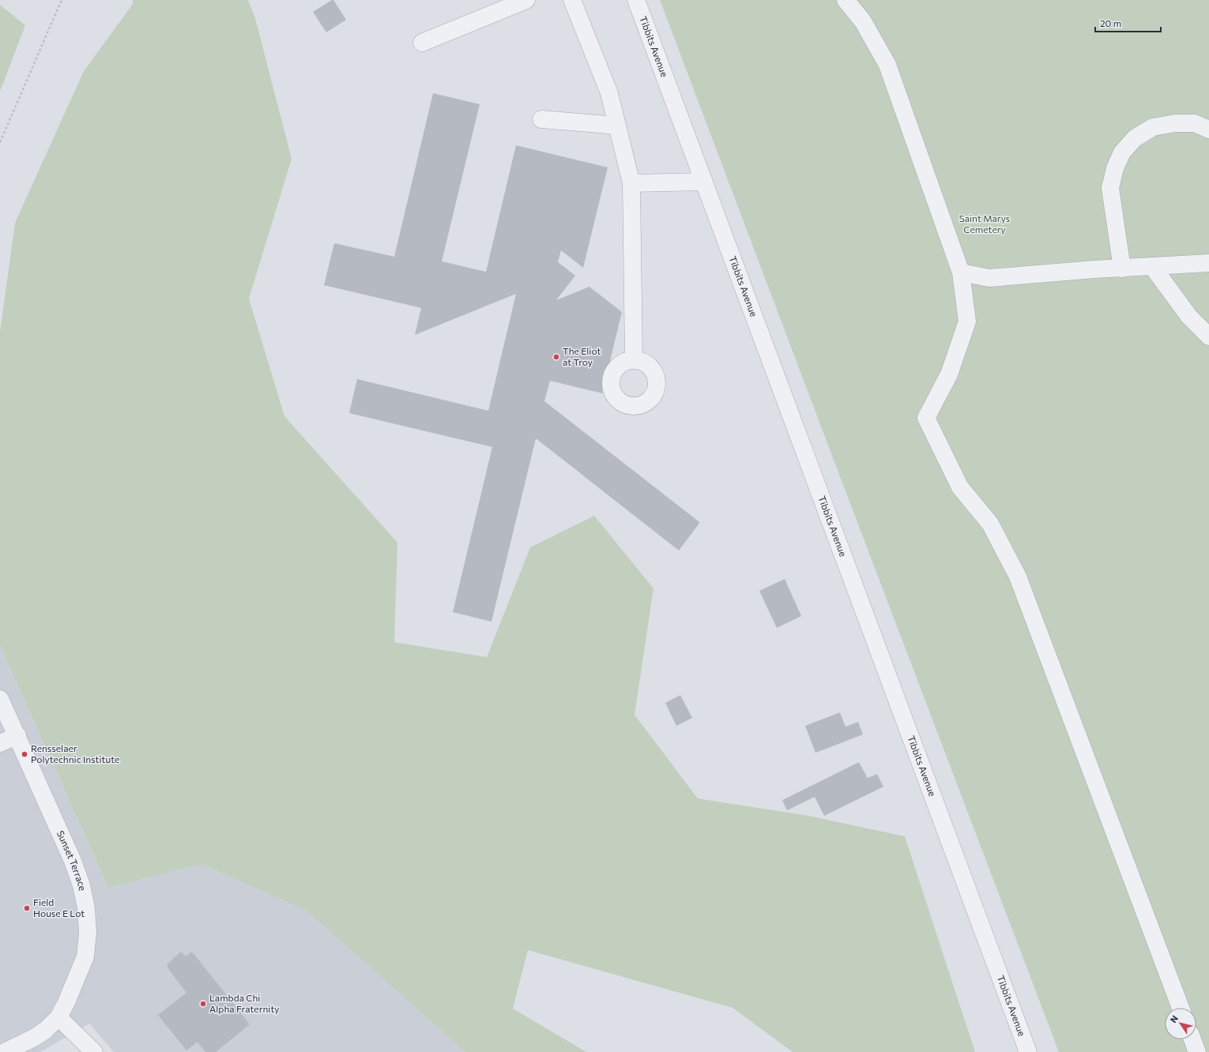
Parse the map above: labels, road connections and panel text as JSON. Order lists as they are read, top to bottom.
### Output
{
  "streets": {
    "street": ["Tibbits Avenue", "Sunset Terrace"]
  },
  "parks": ["Saint Marys Cemetery"],
  "places": [
    "The Eliot at Troy",
    "Rensselaer Polytechnic Institute",
    "Field House E Lot",
    "Lambda Chi Alpha Fraternity"
  ],
  "scale_bar": "20 m",
  "north": "top left"
}
